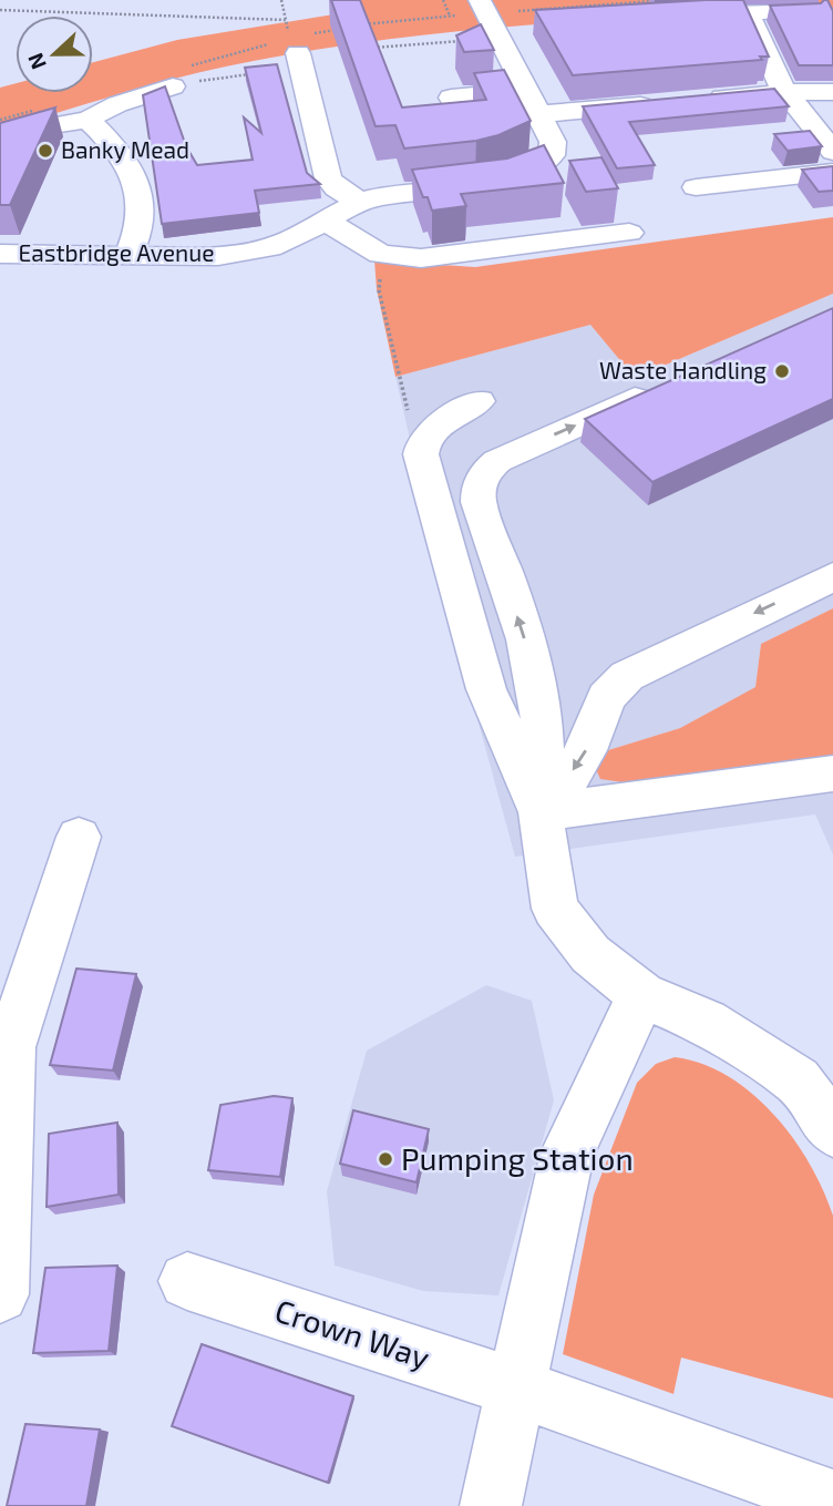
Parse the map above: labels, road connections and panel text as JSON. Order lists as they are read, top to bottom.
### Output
{
  "streets": {
    "street": ["Eastbridge Avenue", "Crown Way"]
  },
  "places": ["Banky Mead", "Waste Handling", "Pumping Station"],
  "north": "left"
}
